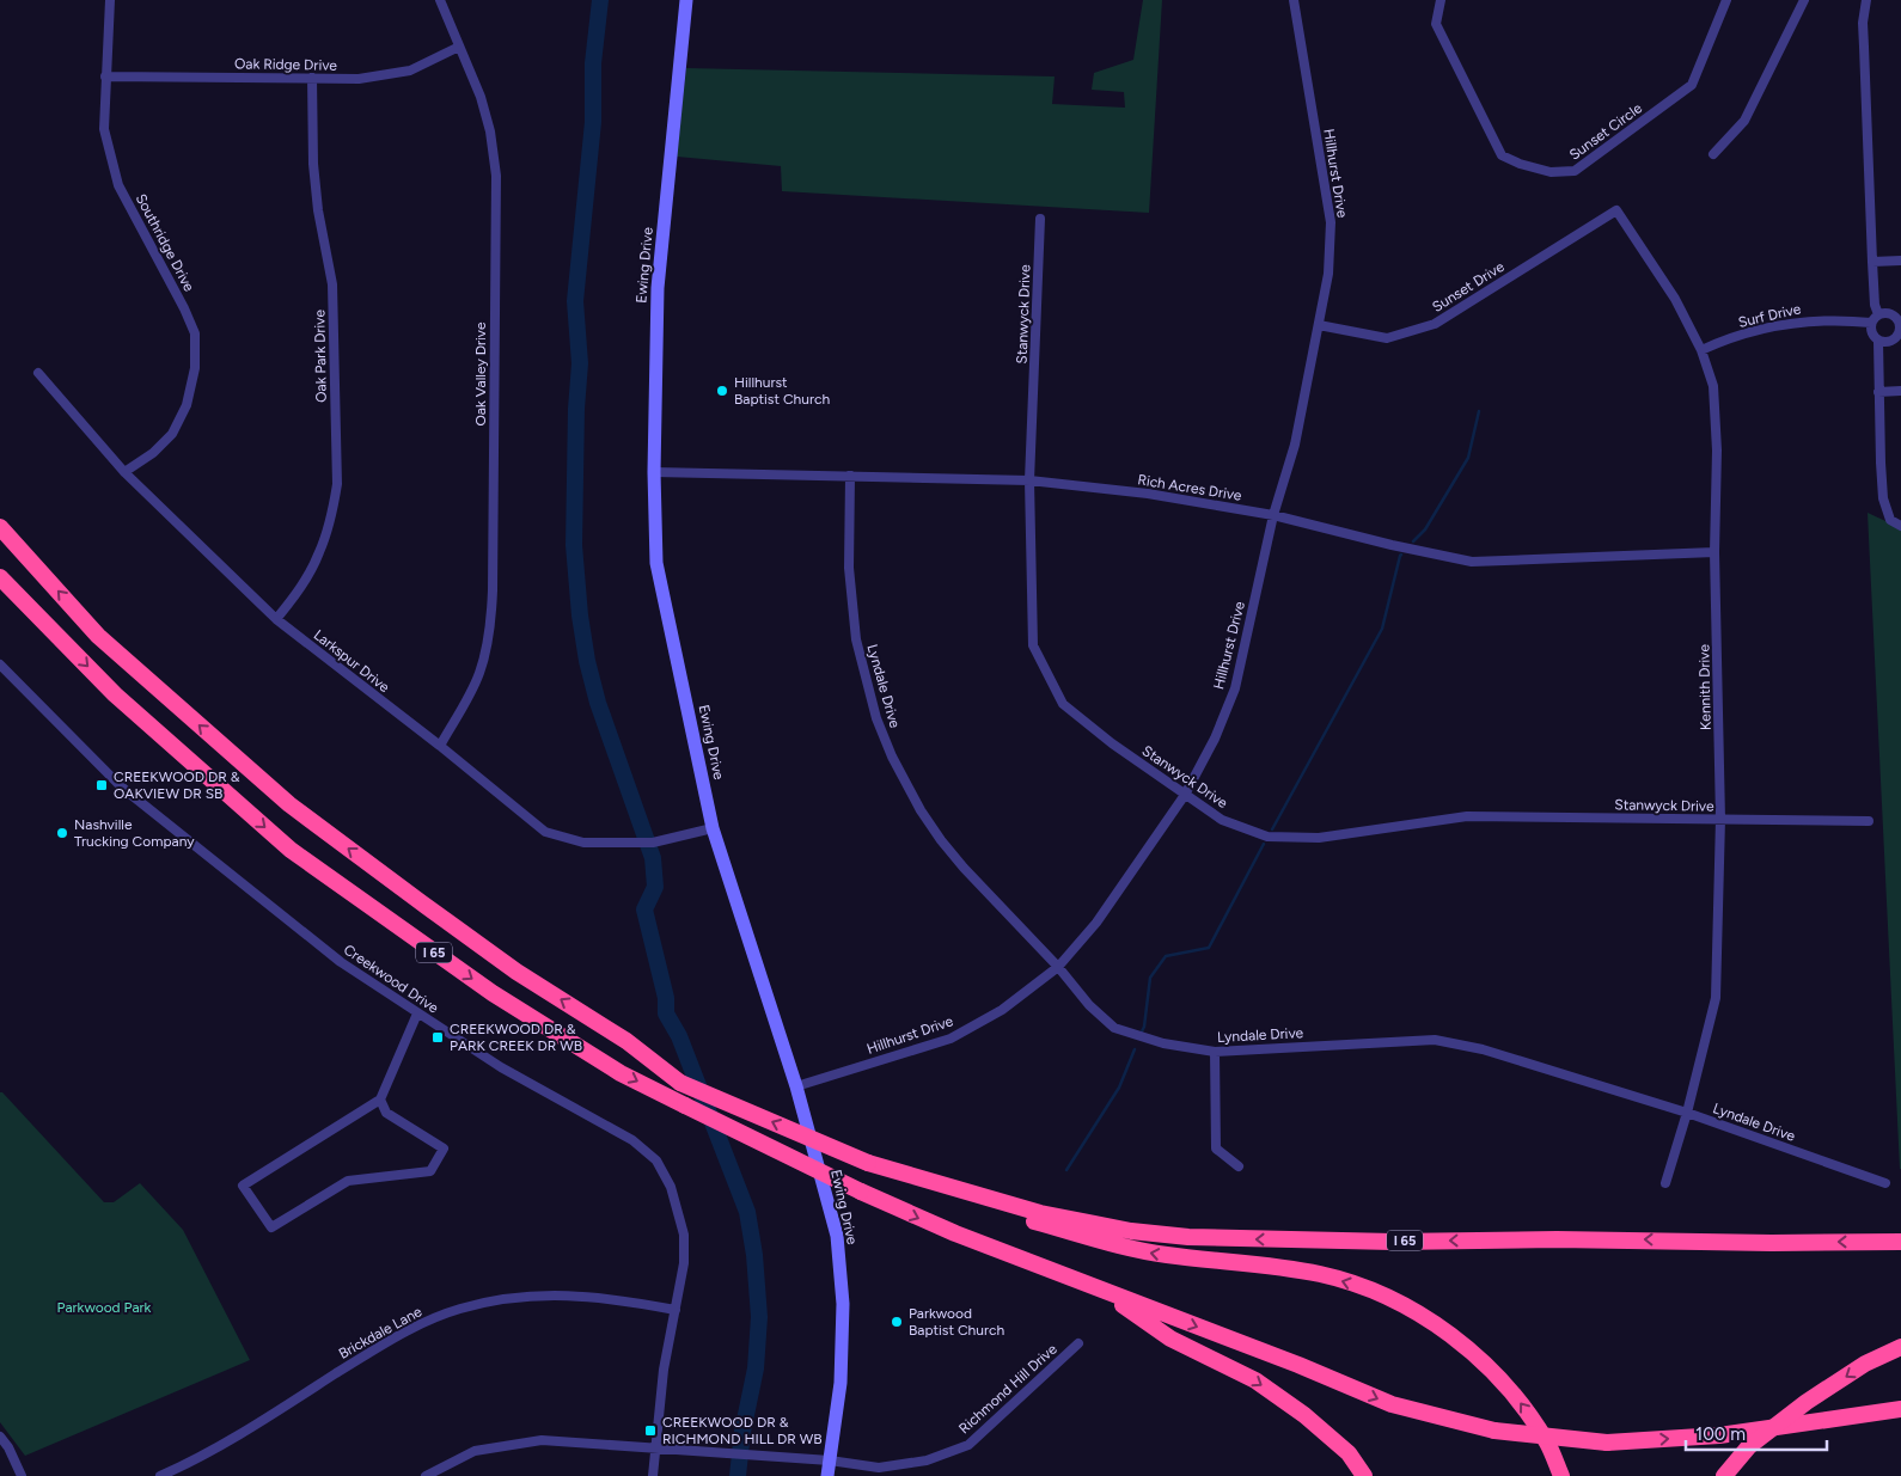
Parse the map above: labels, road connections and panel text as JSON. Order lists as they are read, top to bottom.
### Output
{
  "streets": {
    "highway": ["I 65"],
    "main road": ["Ewing Drive"],
    "street": [
      "Oak Ridge Drive",
      "Sunset Circle",
      "Hillhurst Drive",
      "Southridge Drive",
      "Sunset Drive",
      "Stanwyck Drive",
      "Surf Drive",
      "Oak Park Drive",
      "Oak Valley Drive",
      "Rich Acres Drive",
      "Larkspur Drive",
      "Lyndale Drive",
      "Kennith Drive",
      "Creekwood Drive",
      "Brickdale Lane",
      "Richmond Hill Drive"
    ]
  },
  "crossings": [
    ["Oak Ridge Drive", "Southridge Drive"],
    ["Oak Ridge Drive", "Oak Park Drive"],
    ["Oak Ridge Drive", "Oak Valley Drive"],
    ["Hillhurst Drive", "Ewing Drive"],
    ["Hillhurst Drive", "Sunset Drive"],
    ["Hillhurst Drive", "Stanwyck Drive"],
    ["Hillhurst Drive", "Rich Acres Drive"],
    ["Hillhurst Drive", "Lyndale Drive"],
    ["Southridge Drive", "Larkspur Drive"],
    ["Ewing Drive", "Rich Acres Drive"],
    ["Ewing Drive", "Larkspur Drive"],
    ["Ewing Drive", "Richmond Hill Drive"],
    ["Sunset Drive", "Kennith Drive"],
    ["Stanwyck Drive", "Rich Acres Drive"],
    ["Stanwyck Drive", "Kennith Drive"],
    ["Surf Drive", "Kennith Drive"],
    ["Oak Park Drive", "Larkspur Drive"],
    ["Oak Valley Drive", "Larkspur Drive"],
    ["Rich Acres Drive", "Lyndale Drive"],
    ["Rich Acres Drive", "Kennith Drive"],
    ["Lyndale Drive", "Kennith Drive"],
    ["Creekwood Drive", "Brickdale Lane"],
    ["Creekwood Drive", "Richmond Hill Drive"]
  ],
  "parks": ["Parkwood Park"],
  "places": {
    "other": ["Hillhurst Baptist Church", "Nashville Trucking Company", "Parkwood Baptist Church"],
    "transit": ["CREEKWOOD DR & OAKVIEW DR SB", "CREEKWOOD DR & PARK CREEK DR WB", "CREEKWOOD DR & RICHMOND HILL DR WB"]
  },
  "scale_bar": "100 m"
}
